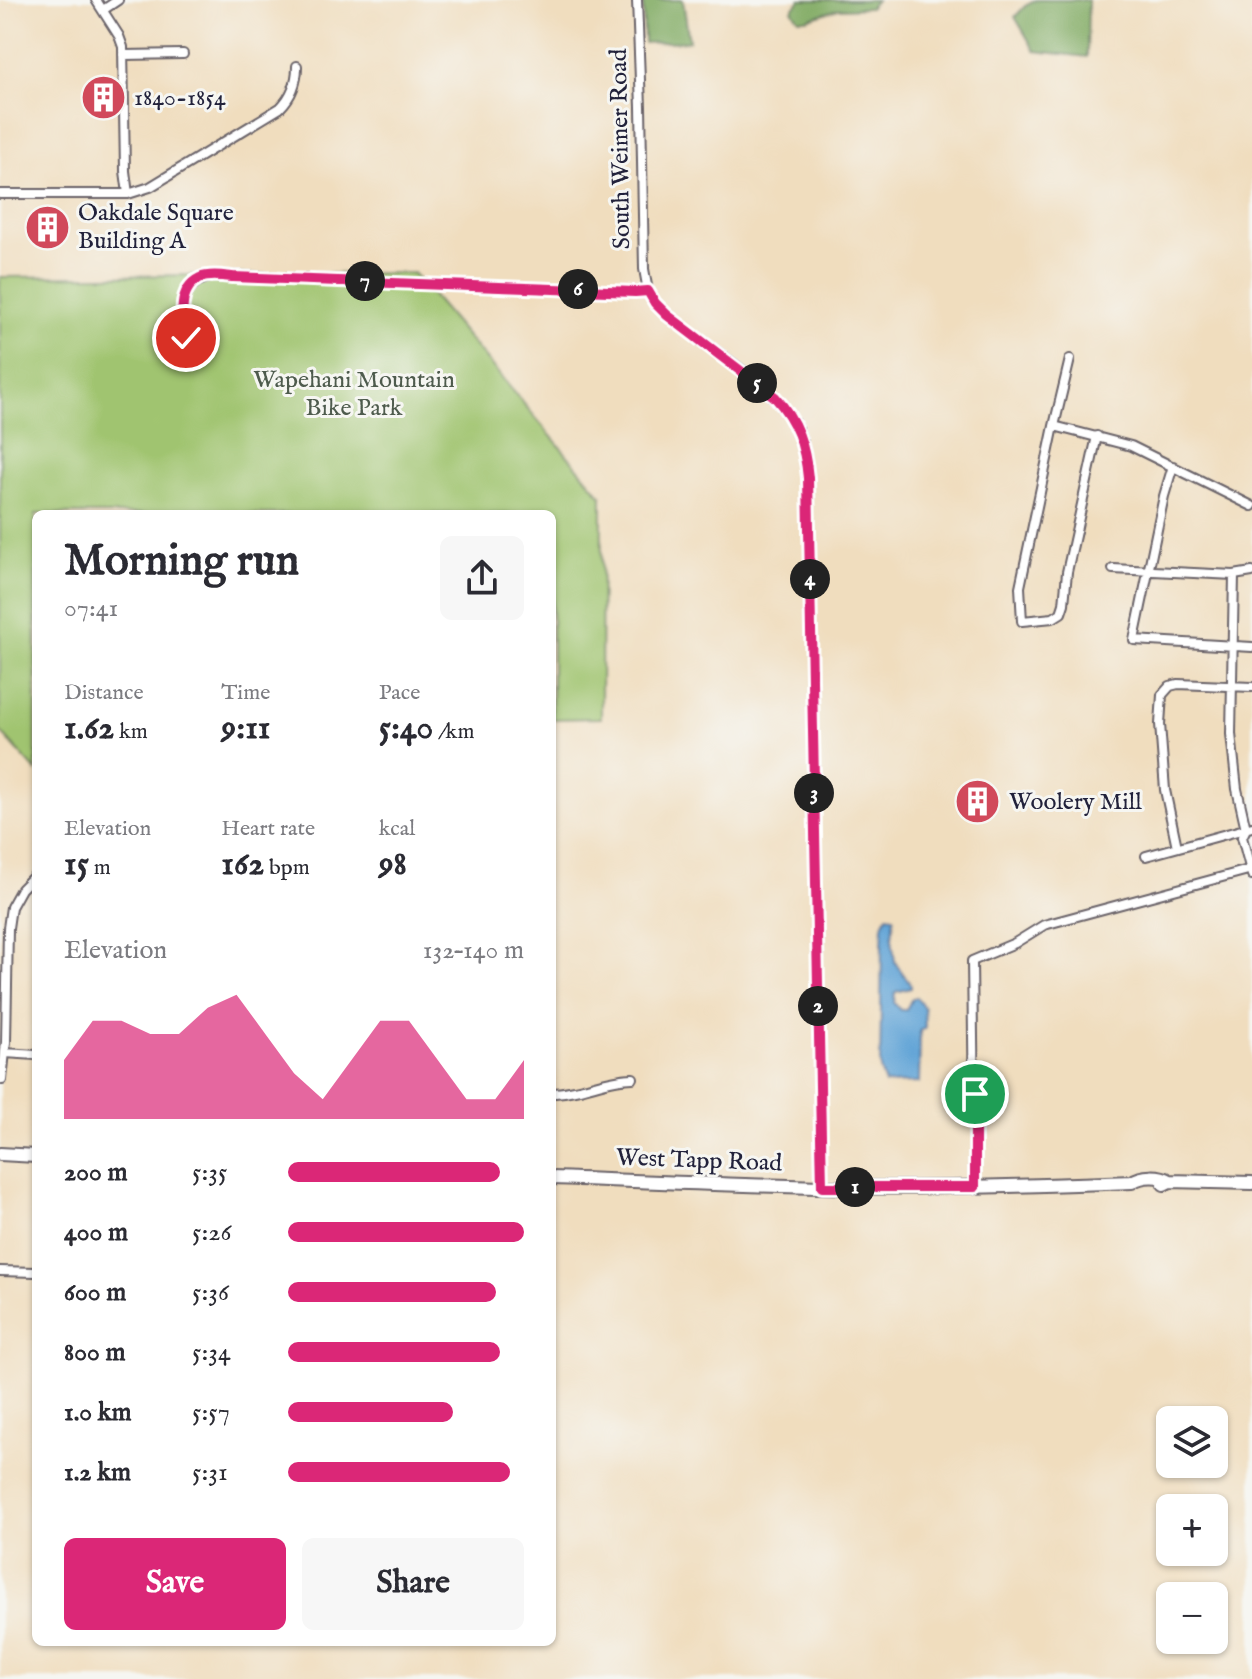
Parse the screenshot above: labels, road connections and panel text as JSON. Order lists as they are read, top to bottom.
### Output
{
  "streets": {
    "main road": ["West Tapp Road"],
    "street": ["South Weimer Road"]
  },
  "parks": ["Wapehani Mountain Bike Park"],
  "places": {
    "building": ["1840-1854", "Oakdale Square Building A", "Woolery Mill"]
  },
  "page": {
    "pins": [
      "7",
      "6",
      "5",
      "4",
      "3",
      "2",
      "1"
    ],
    "heading": ["Morning run", "07:41"],
    "stats": [
      ["Distance", "1.62 km"],
      ["Time", "9:11"],
      ["Pace", "5:40 /km"],
      ["Elevation", "15 m"],
      ["Heart rate", "162 bpm"],
      ["kcal", "98"]
    ],
    "chart": ["Elevation", "132–140 m"],
    "list": [
      {
        "name": "200 m",
        "note": "5:35"
      },
      {
        "name": "400 m",
        "note": "5:26"
      },
      {
        "name": "600 m",
        "note": "5:36"
      },
      {
        "name": "800 m",
        "note": "5:34"
      },
      {
        "name": "1.0 km",
        "note": "5:57"
      },
      {
        "name": "1.2 km",
        "note": "5:31"
      }
    ],
    "map_buttons": ["+", "−"],
    "buttons": ["Save", "Share"]
  }
}
